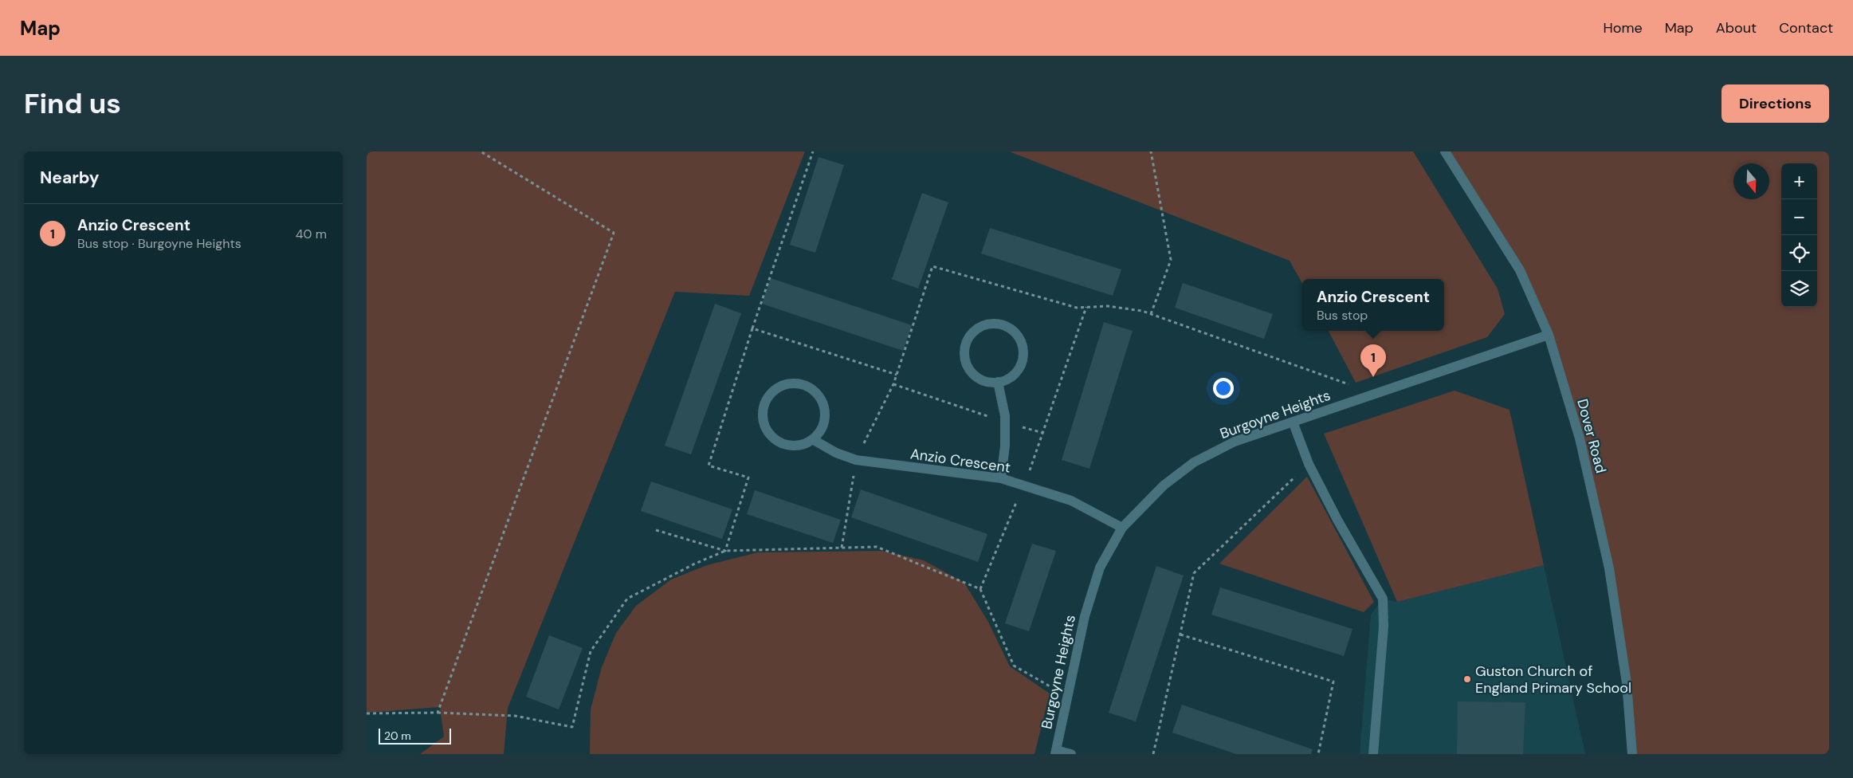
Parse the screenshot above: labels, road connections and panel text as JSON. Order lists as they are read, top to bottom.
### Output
{
  "streets": {
    "street": ["Burgoyne Heights", "Dover Road", "Anzio Crescent"]
  },
  "crossings": [
    ["Burgoyne Heights", "Dover Road"],
    ["Burgoyne Heights", "Anzio Crescent"]
  ],
  "places": ["Guston Church of England Primary School"],
  "scale_bar": "20 m",
  "north": "bottom",
  "page": {
    "header": "Map",
    "nav": [
      "Home",
      "Map",
      "About",
      "Contact"
    ],
    "buttons": "Directions",
    "title": "Find us",
    "heading": "Nearby",
    "map_buttons": ["+", "−"],
    "list": [
      {
        "mark": "1",
        "name": "Anzio Crescent",
        "note": "Bus stop · Burgoyne Heights",
        "value": "40 m"
      }
    ],
    "popup": ["Anzio Crescent", "Bus stop"],
    "pins": "1",
    "scale": "20 m"
  }
}
